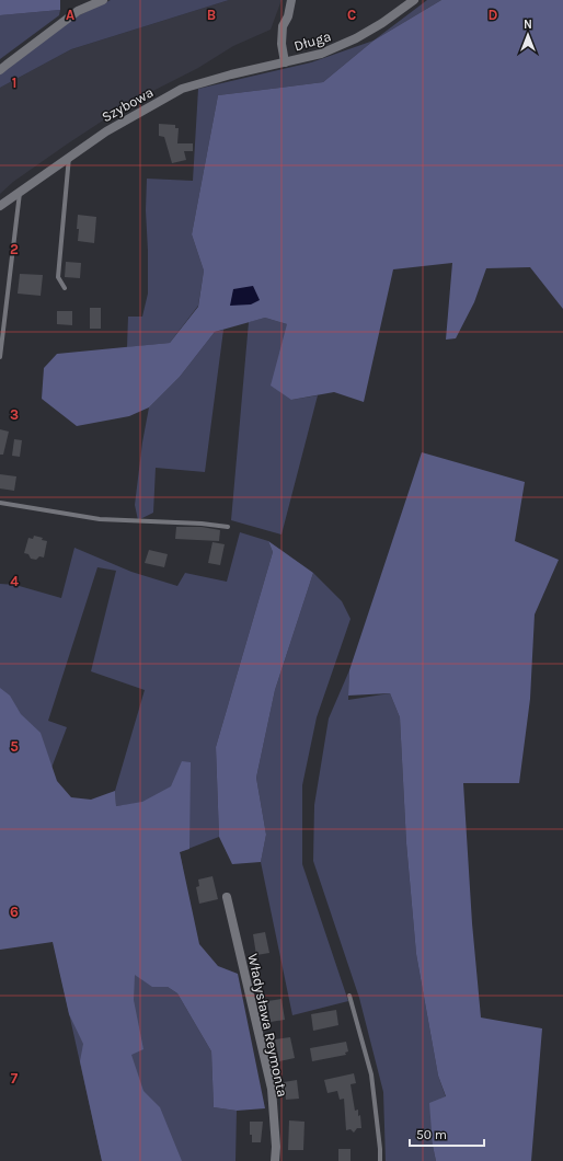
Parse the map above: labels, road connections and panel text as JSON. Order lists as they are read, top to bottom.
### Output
{
  "streets": {
    "street": ["Długa", "Szybowa", "Władysława Reymonta"]
  },
  "crossings": [
    ["Długa", "Szybowa"]
  ],
  "scale_bar": "50 m",
  "north": "top",
  "grid": {
    "columns": [
      "A",
      "B",
      "C",
      "D"
    ],
    "rows": [
      "1",
      "2",
      "3",
      "4",
      "5",
      "6",
      "7"
    ]
  }
}
